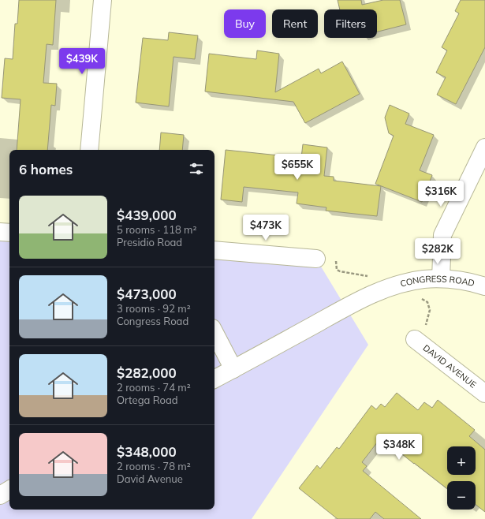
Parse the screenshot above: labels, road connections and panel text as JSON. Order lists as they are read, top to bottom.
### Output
{
  "streets": {
    "street": ["CONGRESS ROAD", "DAVID AVENUE"]
  },
  "page": {
    "chip": ["Buy", "Rent", "Filters"],
    "price": [
      "$439K",
      "$655K",
      "$316K",
      "$473K",
      "$282K",
      "$348K"
    ],
    "heading": "6 homes",
    "list": [
      {
        "name": "$439,000",
        "note": "5 rooms · 118 m² · Presidio Road"
      },
      {
        "name": "$473,000",
        "note": "3 rooms · 92 m² · Congress Road"
      },
      {
        "name": "$282,000",
        "note": "2 rooms · 74 m² · Ortega Road"
      },
      {
        "name": "$348,000",
        "note": "2 rooms · 78 m² · David Avenue"
      }
    ],
    "map_buttons": ["+", "−"]
  }
}
